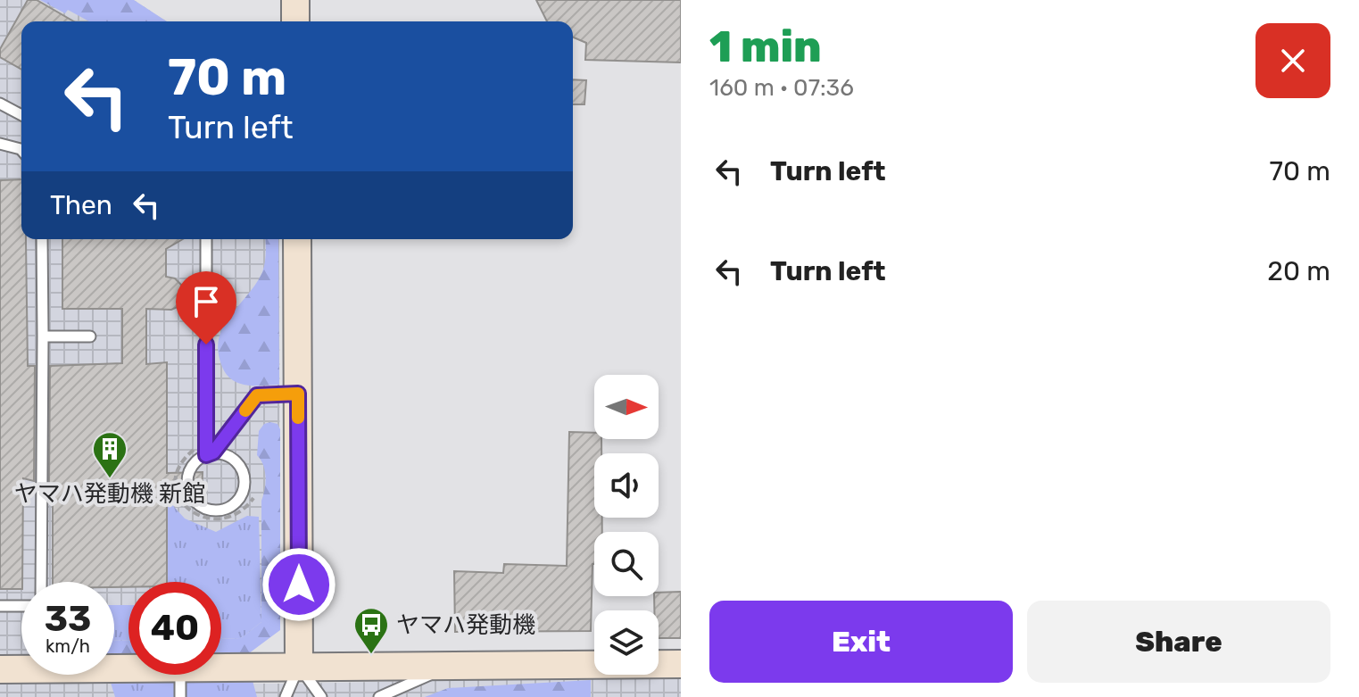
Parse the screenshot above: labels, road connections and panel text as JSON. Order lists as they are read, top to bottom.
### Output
{
  "places": {
    "building": ["ヤマハ発動機 新館"],
    "bus stop": ["ヤマハ発動機"]
  },
  "north": "right",
  "page": {
    "heading": ["1 min", "160 m · 07:36"],
    "turn": ["70 m", "Turn left"],
    "list": [
      {
        "name": "Turn left",
        "value": "70 m"
      },
      {
        "name": "Turn left",
        "value": "20 m"
      }
    ],
    "then": "Then",
    "speed": "33 km/h",
    "limit": "40",
    "buttons": ["Exit", "Share"]
  }
}
